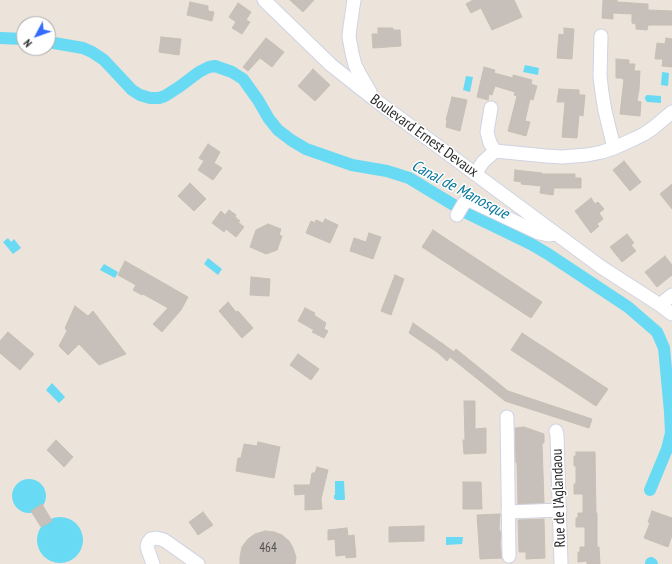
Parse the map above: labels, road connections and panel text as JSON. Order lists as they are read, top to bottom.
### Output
{
  "streets": {
    "street": ["Boulevard Ernest Devaux", "Rue de l'Aglandaou"]
  },
  "water": ["Canal de Manosque"],
  "house_numbers": ["464"],
  "north": "bottom left"
}
